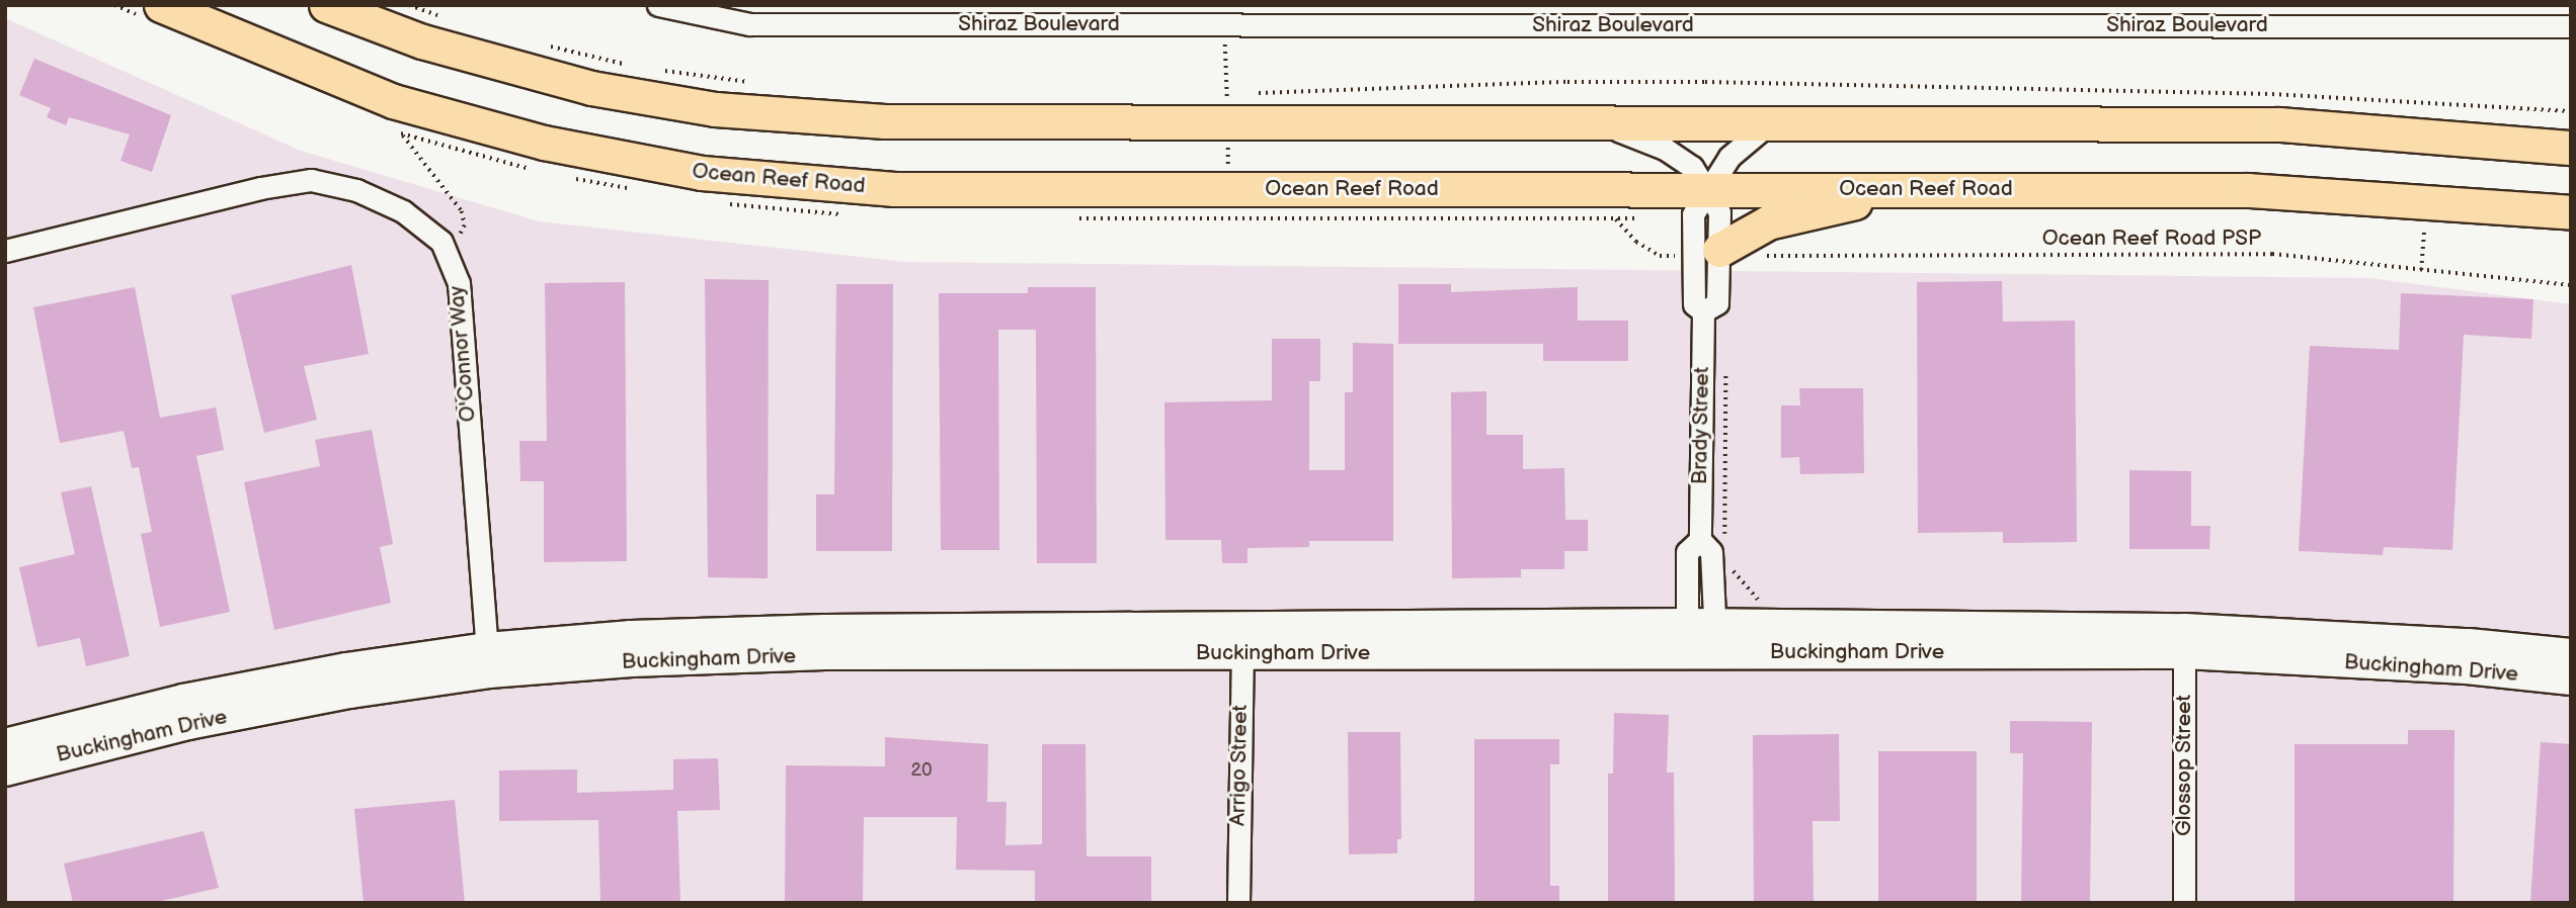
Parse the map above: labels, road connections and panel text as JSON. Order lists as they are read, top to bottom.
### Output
{
  "streets": {
    "main road": ["Ocean Reef Road"],
    "street": [
      "Shiraz Boulevard",
      "O'Connor Way",
      "Brady Street",
      "Buckingham Drive",
      "Arrigo Street",
      "Glossop Street"
    ],
    "path": ["Ocean Reef Road PSP"]
  },
  "crossings": [
    ["Ocean Reef Road", "Brady Street"],
    ["O'Connor Way", "Buckingham Drive"],
    ["Brady Street", "Buckingham Drive"],
    ["Buckingham Drive", "Arrigo Street"],
    ["Buckingham Drive", "Glossop Street"]
  ],
  "house_numbers": ["20"]
}
